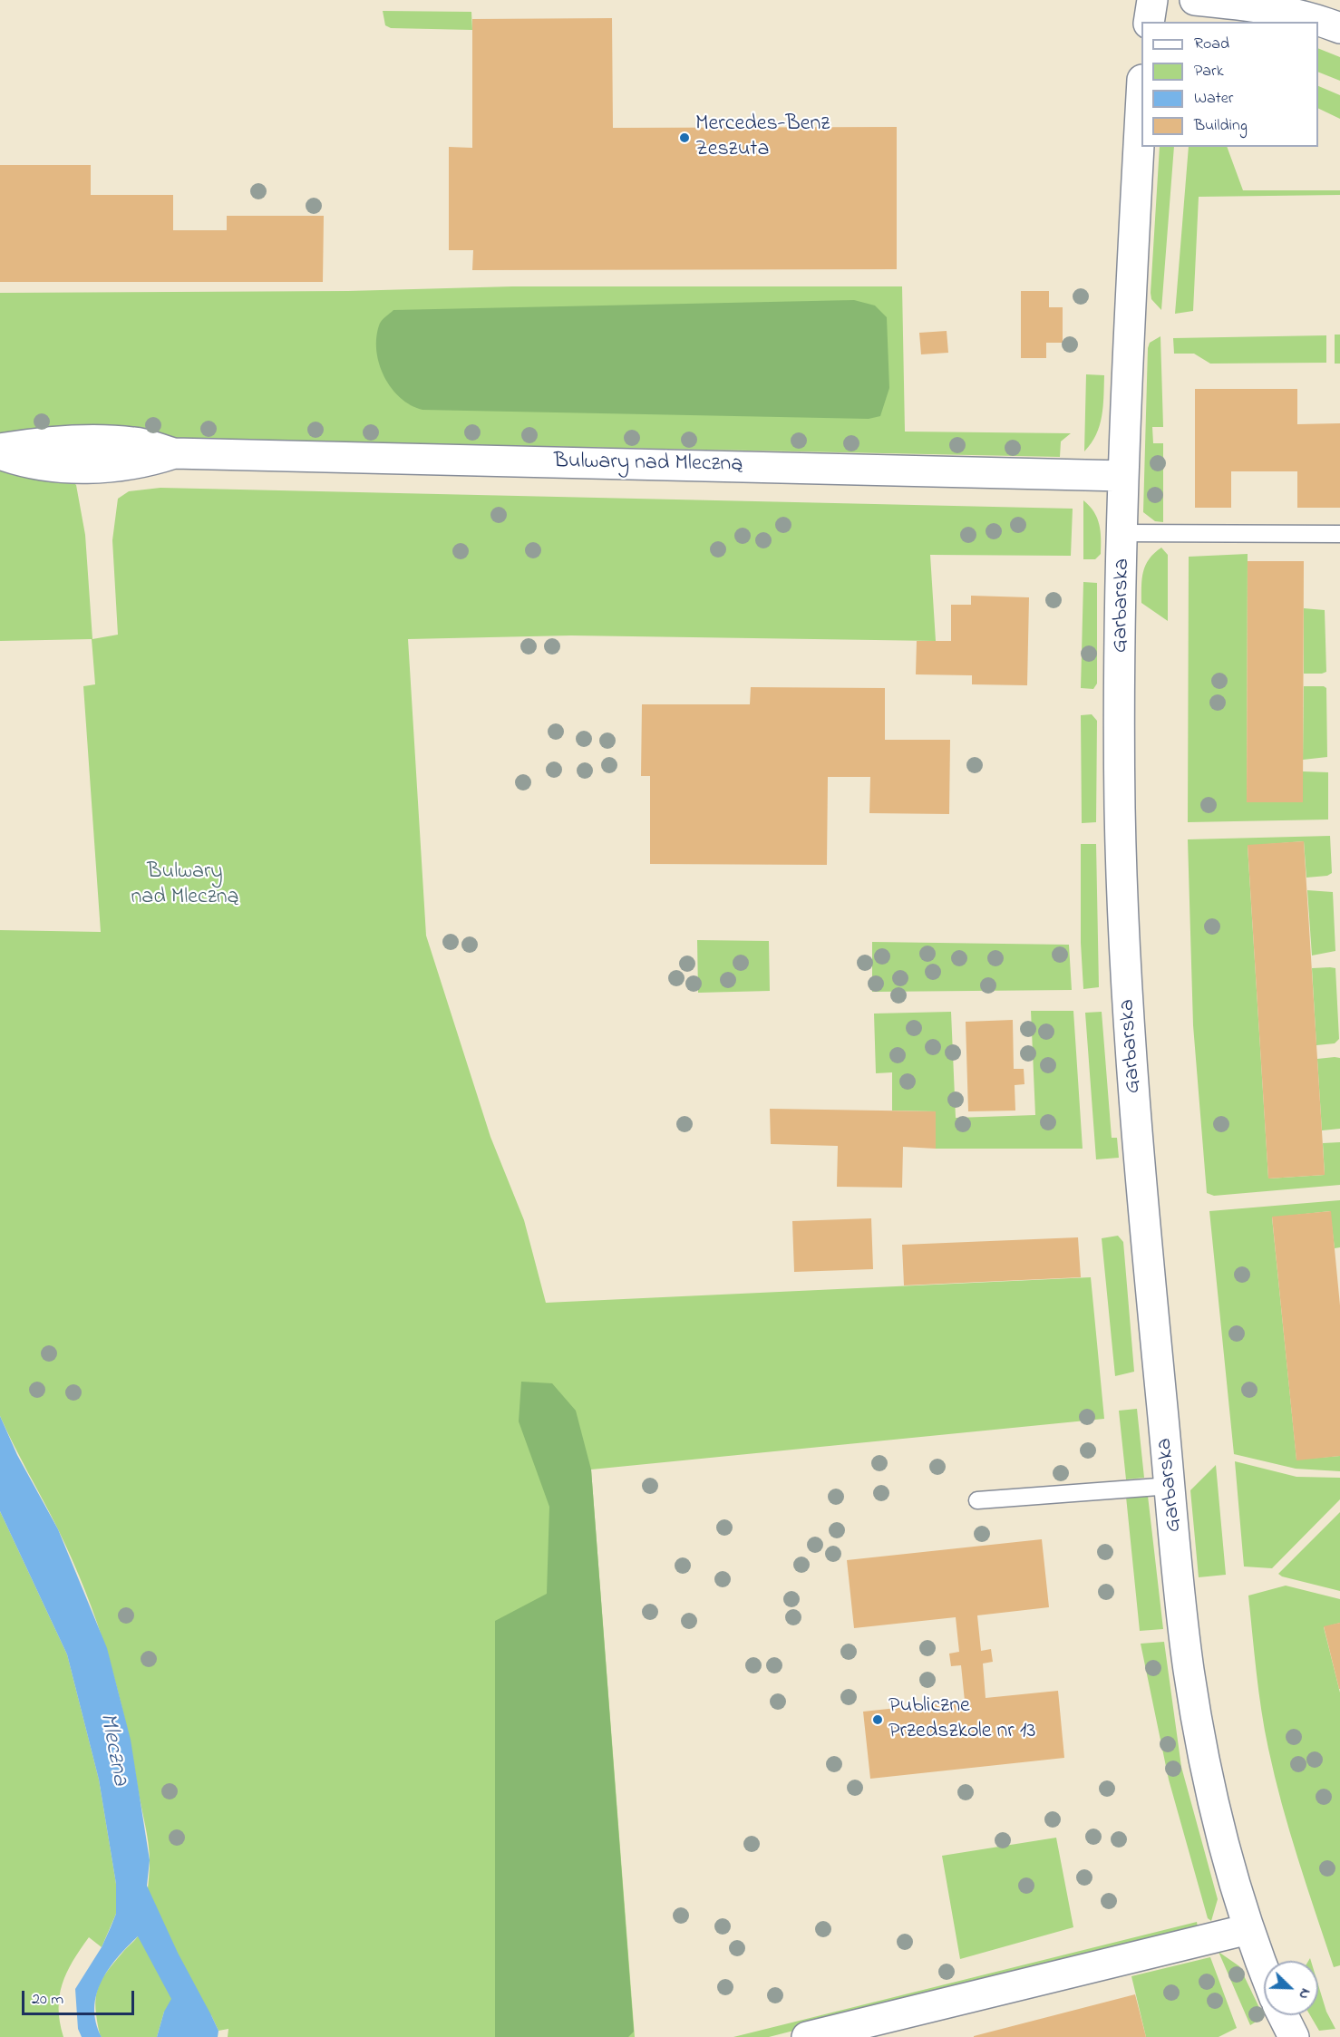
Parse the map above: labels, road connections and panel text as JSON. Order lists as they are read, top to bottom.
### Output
{
  "streets": {
    "street": ["Bulwary nad Mleczną", "Garbarska"]
  },
  "crossings": [
    ["Bulwary nad Mleczną", "Garbarska"]
  ],
  "water": ["Mleczna"],
  "parks": ["Bulwary nad Mleczną"],
  "places": ["Mercedes-Benz Zeszuta", "Publiczne Przedszkole nr 13"],
  "legend": [
    "Road",
    "Park",
    "Water",
    "Building"
  ],
  "scale_bar": "20 m",
  "north": "bottom right"
}
